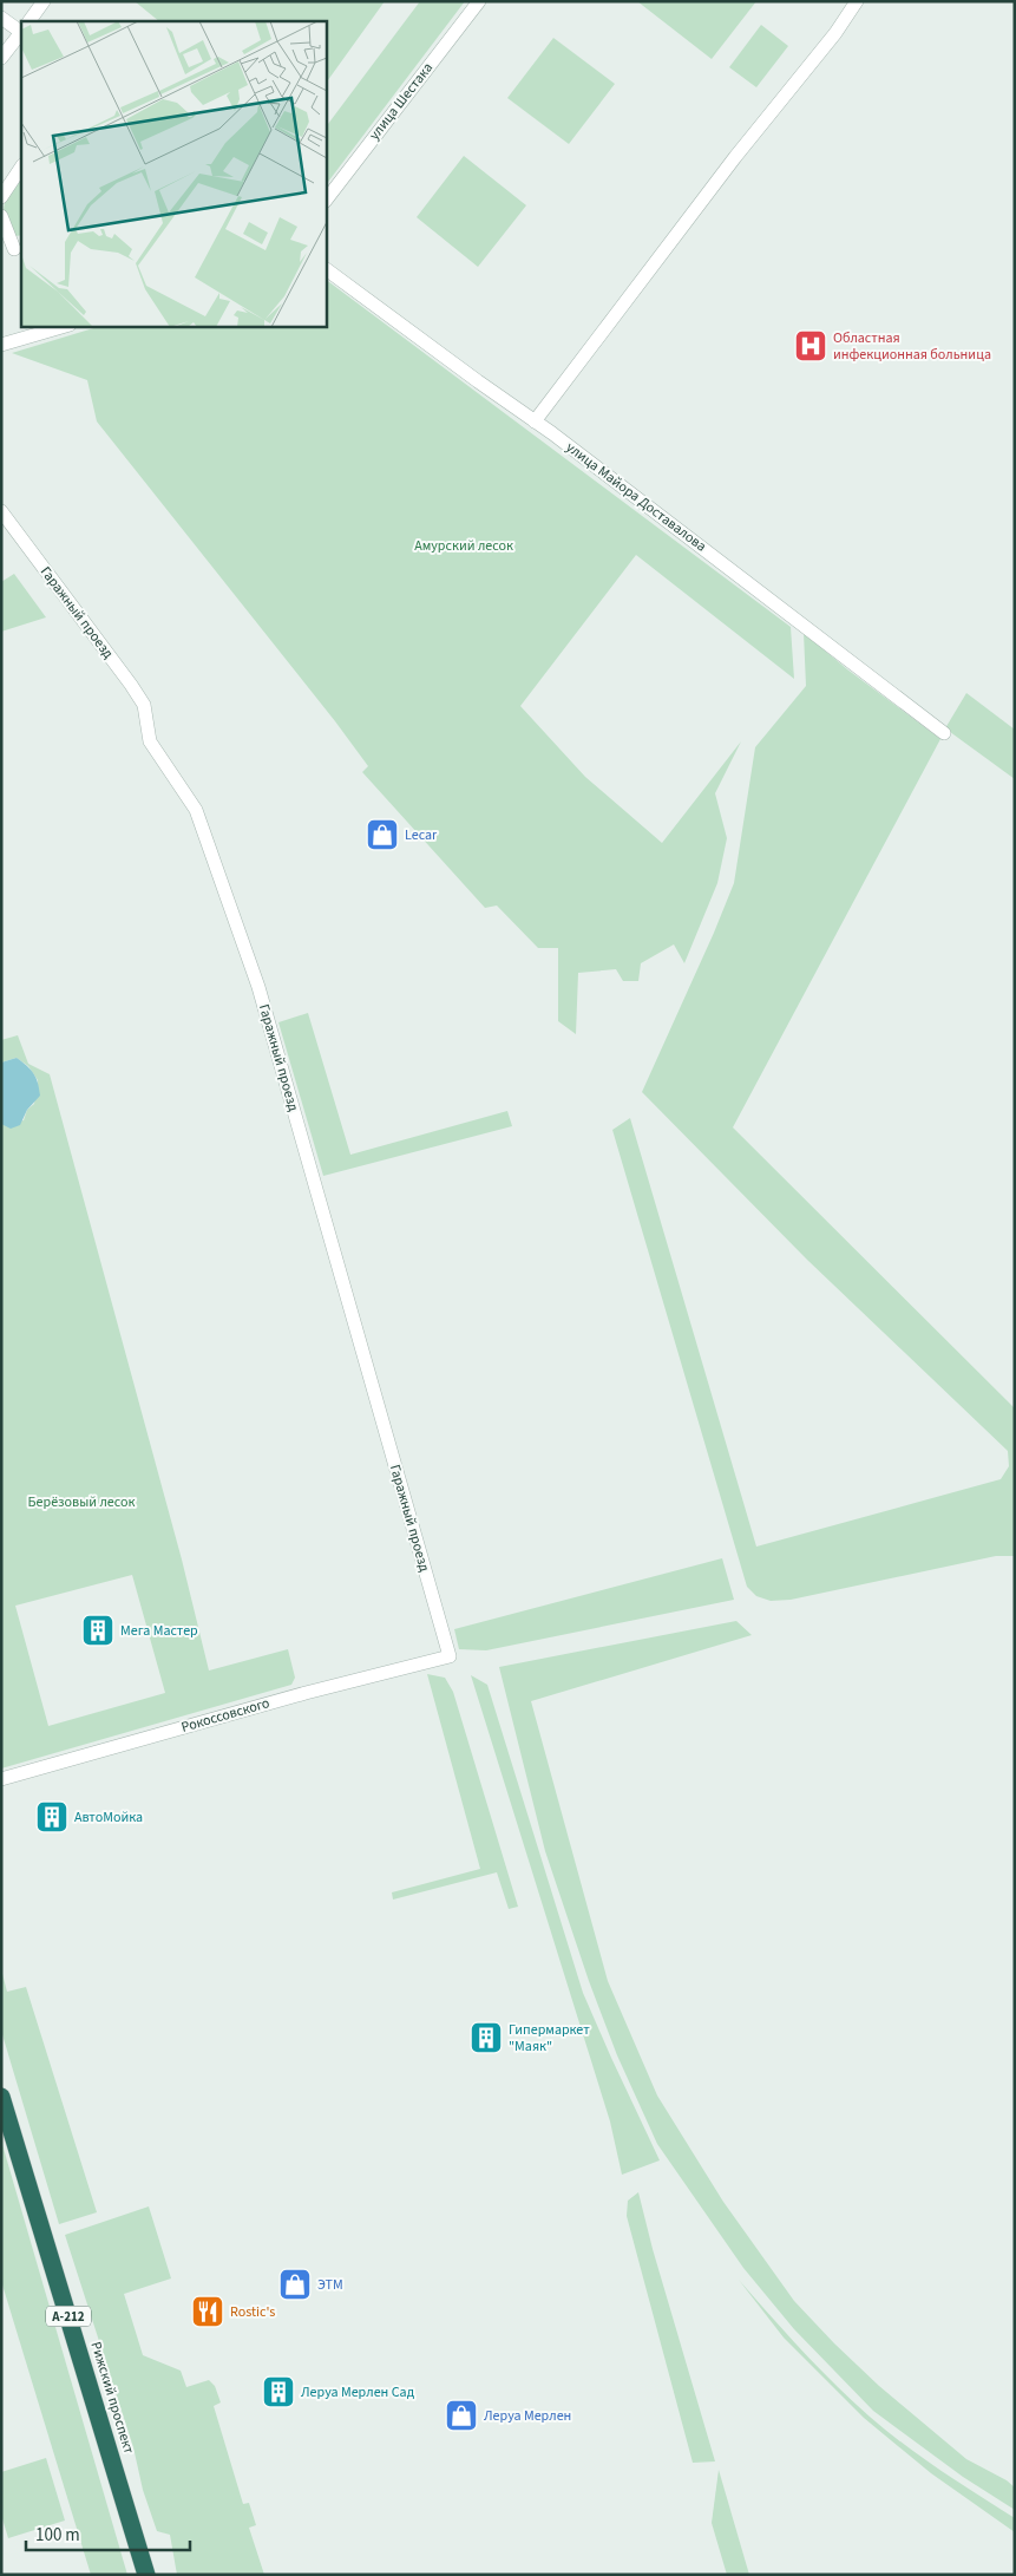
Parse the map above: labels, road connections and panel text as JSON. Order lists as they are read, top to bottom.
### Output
{
  "streets": {
    "highway": ["А-212", "Рижский проспект"],
    "street": [
      "улица Шестака",
      "улица Майора Доставалова",
      "Гаражный проезд",
      "Рокоссовского"
    ]
  },
  "crossings": [
    ["Гаражный проезд", "Рокоссовского"]
  ],
  "parks": ["Амурский лесок", "Берёзовый лесок"],
  "places": {
    "hospital": ["Областная инфекционная больница"],
    "shop": ["Lecar", "ЭТМ", "Леруа Мерлен"],
    "building": [
      "Мега Мастер",
      "АвтоМойка",
      "Гипермаркет \"Маяк\"",
      "Леруа Мерлен Сад"
    ],
    "restaurant": ["Rostic's"]
  },
  "scale_bar": "100 m"
}
